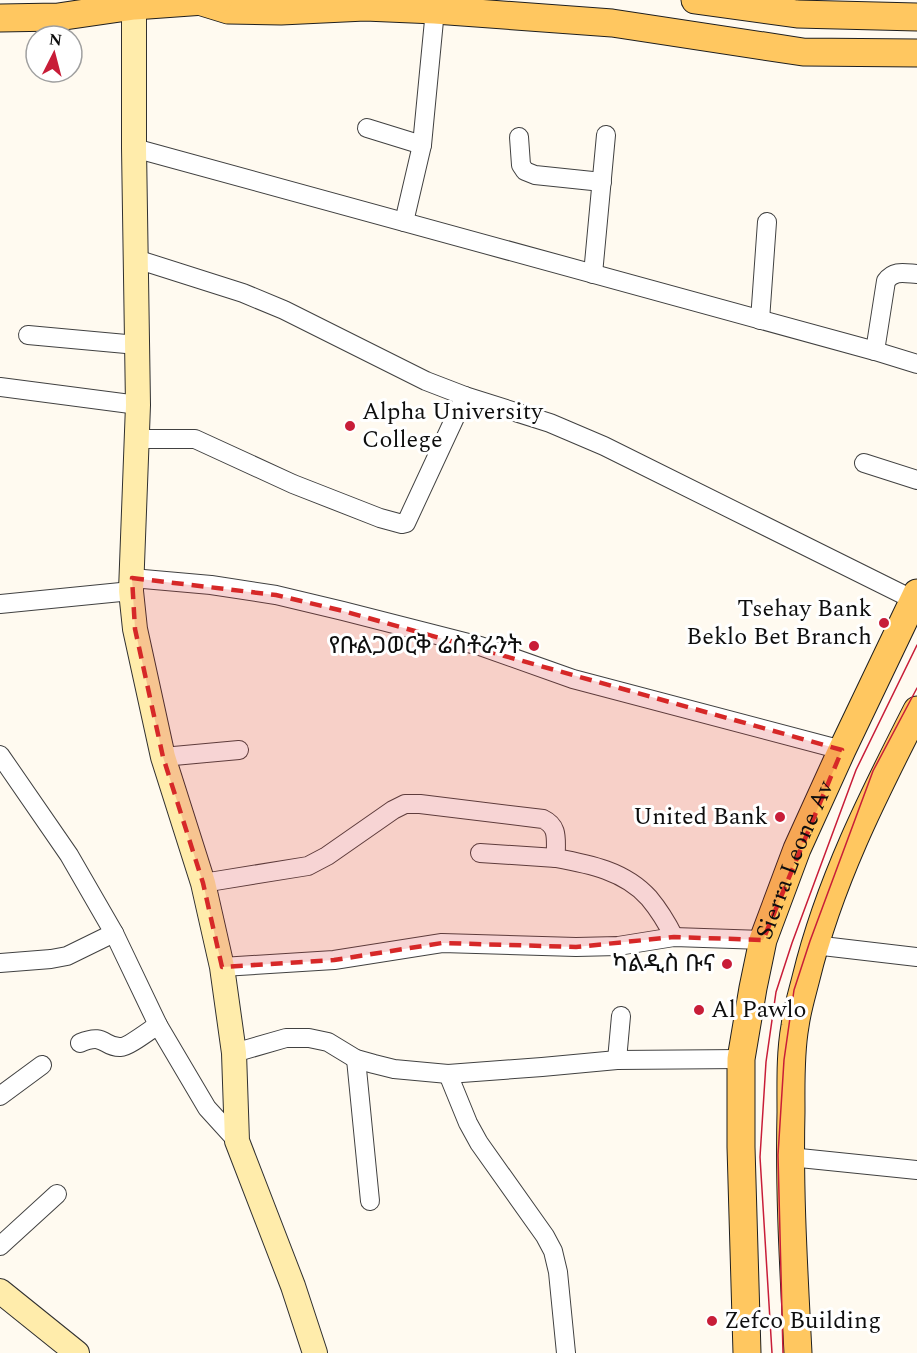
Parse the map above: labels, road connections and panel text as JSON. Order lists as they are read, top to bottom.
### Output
{
  "streets": {
    "main road": ["Sierra Leone Av"]
  },
  "places": [
    "Alpha University College",
    "Tsehay Bank Beklo Bet Branch",
    "የቡልጋወርቅ ሬስቶራንት",
    "United Bank",
    "ካልዲስ ቡና",
    "Al Pawlo",
    "Zefco Building"
  ],
  "north": "top"
}
